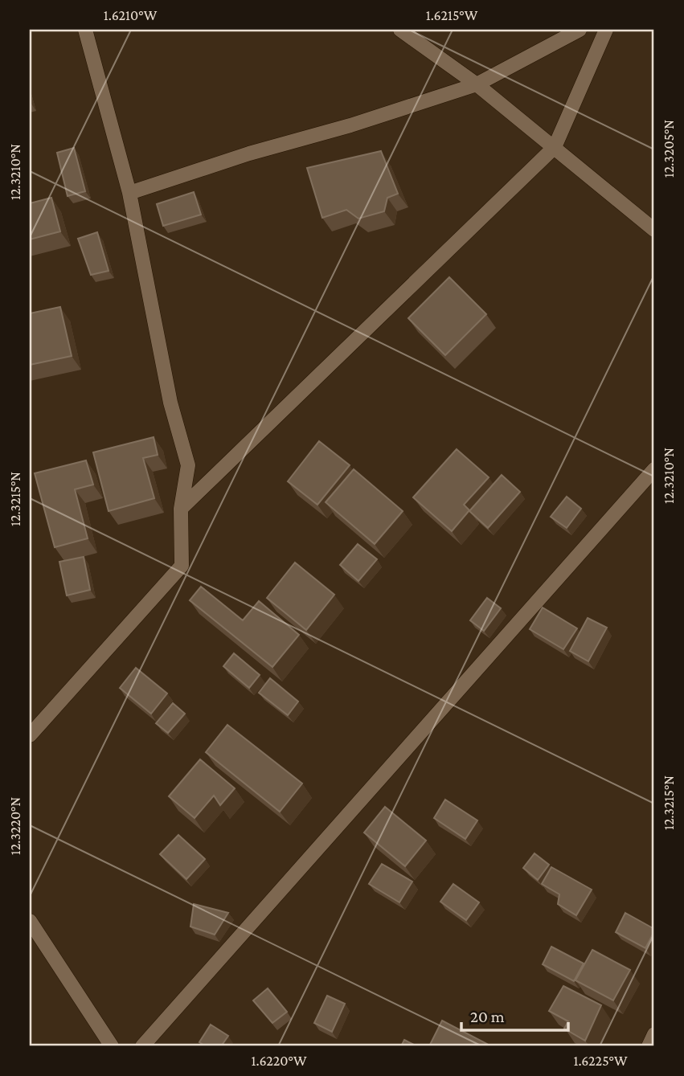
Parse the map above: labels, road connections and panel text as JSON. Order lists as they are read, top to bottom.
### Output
{
  "scale_bar": "20 m",
  "coordinates": [
    "1.6210°W",
    "1.6215°W",
    "12.3205°N",
    "12.3210°N",
    "12.3215°N",
    "12.3220°N",
    "1.6220°W",
    "1.6225°W"
  ]
}
